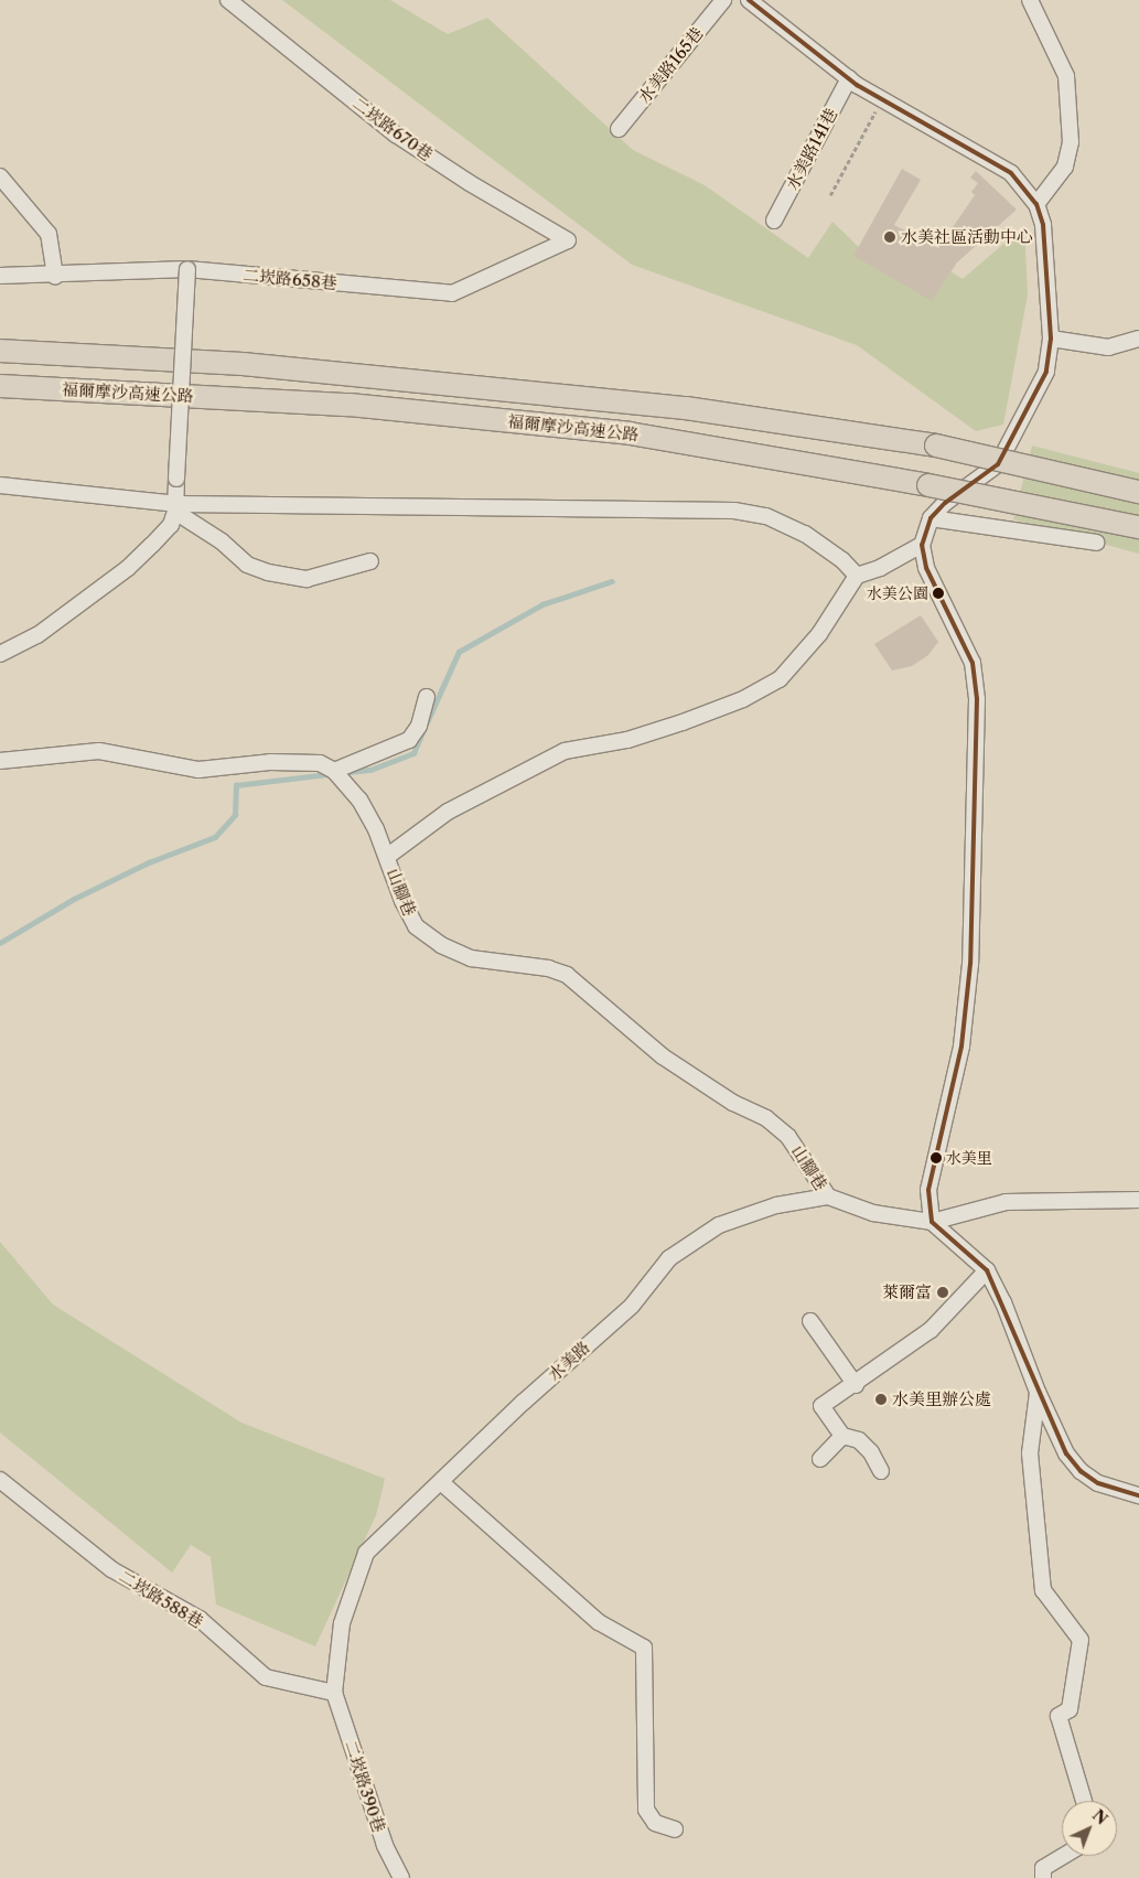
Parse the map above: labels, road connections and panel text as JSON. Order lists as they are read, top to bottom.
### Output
{
  "streets": {
    "highway": ["福爾摩沙高速公路"],
    "street": [
      "水美路165巷",
      "二崁路670巷",
      "水美路141巷",
      "二崁路658巷",
      "山腳巷",
      "水美路",
      "二崁路588巷",
      "二崁路390巷"
    ]
  },
  "crossings": [
    ["二崁路670巷", "二崁路658巷"],
    ["山腳巷", "水美路"],
    ["水美路", "二崁路588巷"],
    ["水美路", "二崁路390巷"],
    ["二崁路588巷", "二崁路390巷"]
  ],
  "places": [
    "水美社區活動中心",
    "水美公園",
    "水美里",
    "萊爾富",
    "水美里辦公處"
  ],
  "north": "top right"
}
